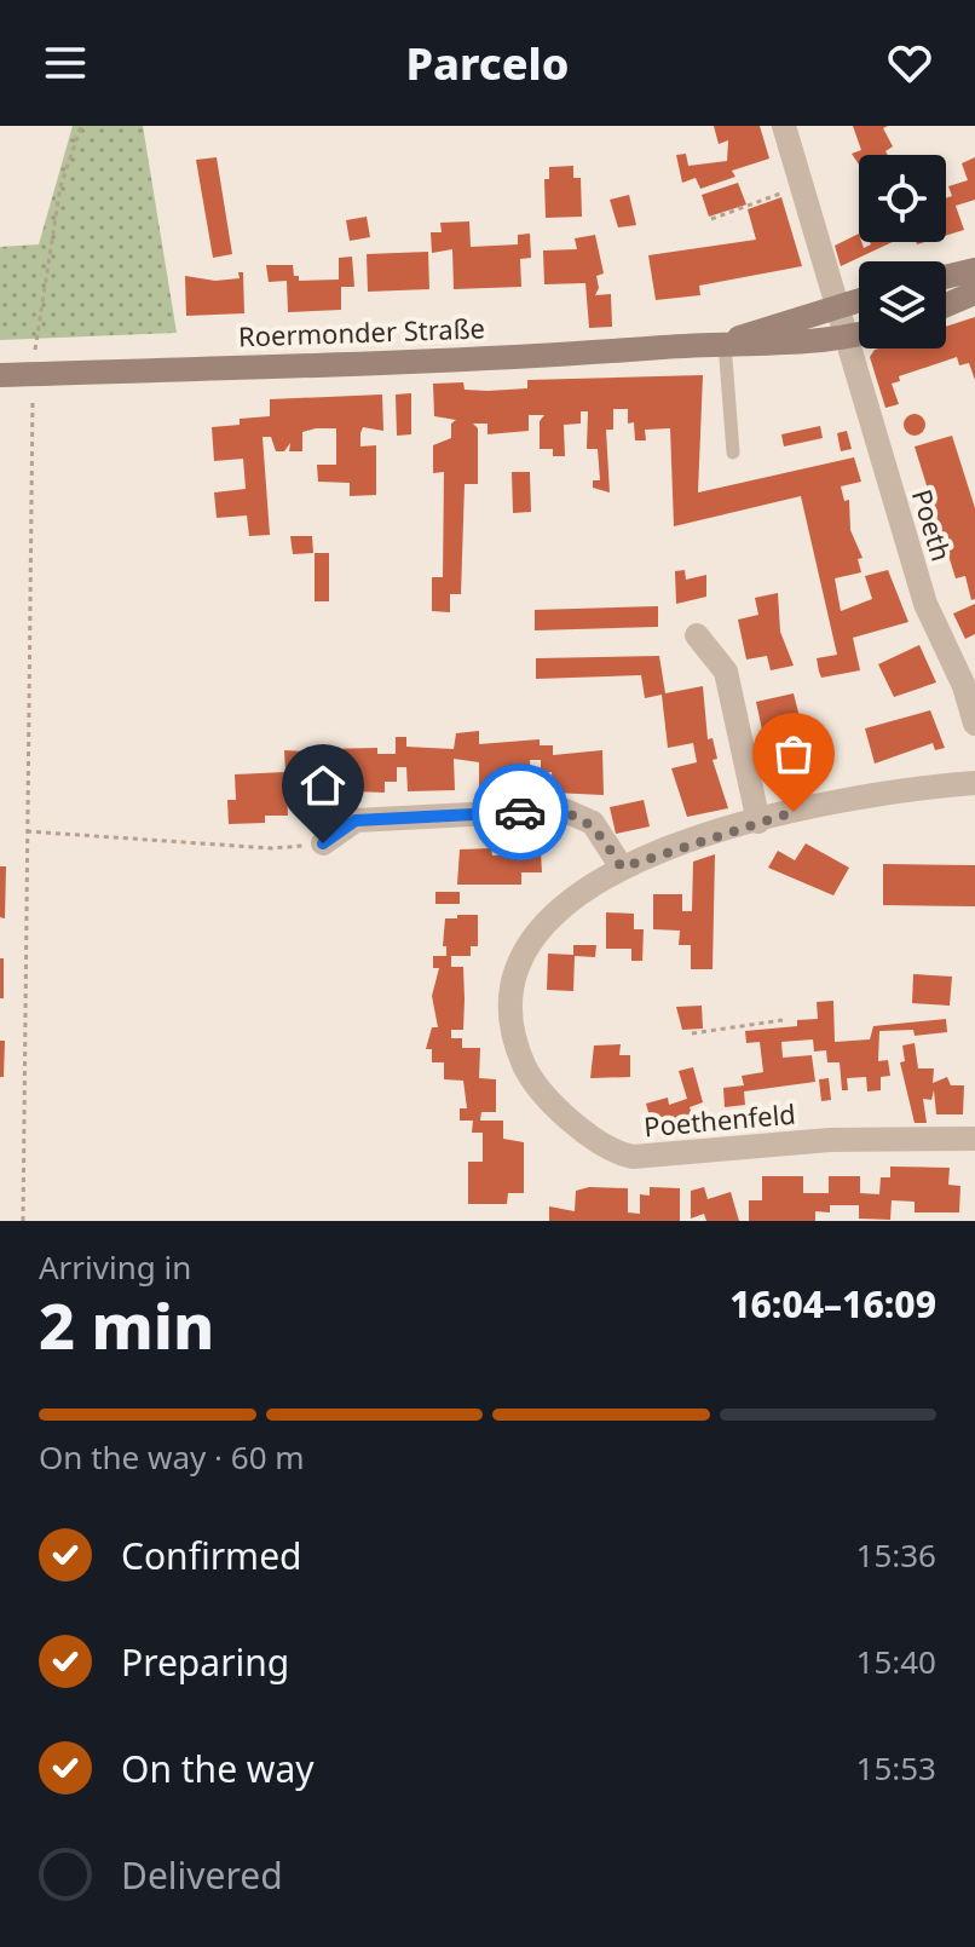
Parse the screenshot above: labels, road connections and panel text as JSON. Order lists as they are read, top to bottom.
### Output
{
  "streets": {
    "main road": ["Roermonder Straße"],
    "street": ["Poeth", "Poethenfeld"]
  },
  "crossings": [
    ["Roermonder Straße", "Poeth"]
  ],
  "page": {
    "header": "Parcelo",
    "heading": ["2 min", "Arriving in", "16:04–16:09"],
    "bar": "On the way · 60 m",
    "list": [
      ["Confirmed", "15:36"],
      ["Preparing", "15:40"],
      ["On the way", "15:53"],
      "Delivered"
    ]
  }
}
